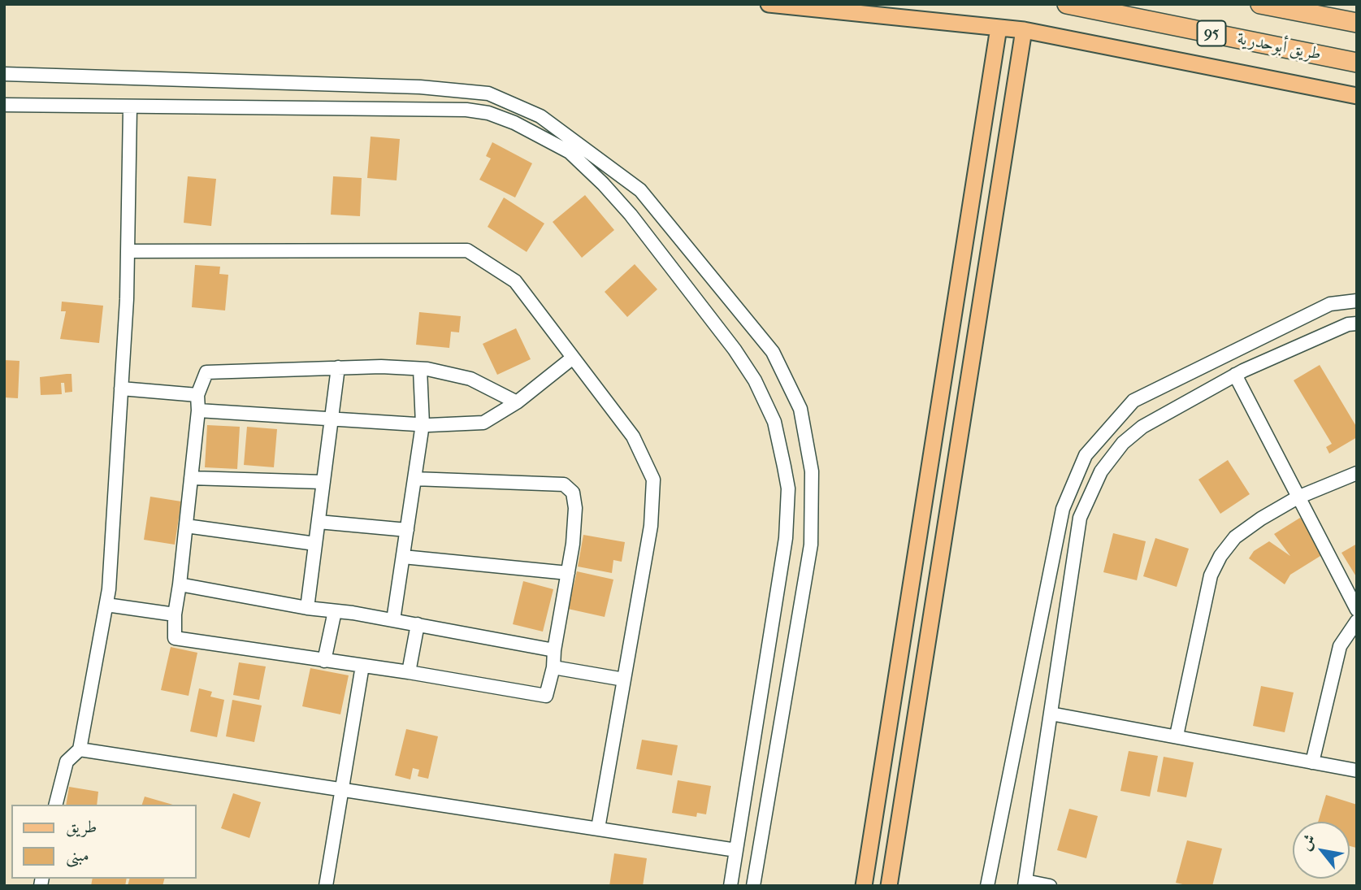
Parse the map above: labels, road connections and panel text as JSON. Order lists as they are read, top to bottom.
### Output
{
  "streets": {
    "highway": ["95", "طريق أبوحدرية"]
  },
  "legend": ["طريق", "مبنى"],
  "north": "top left"
}
